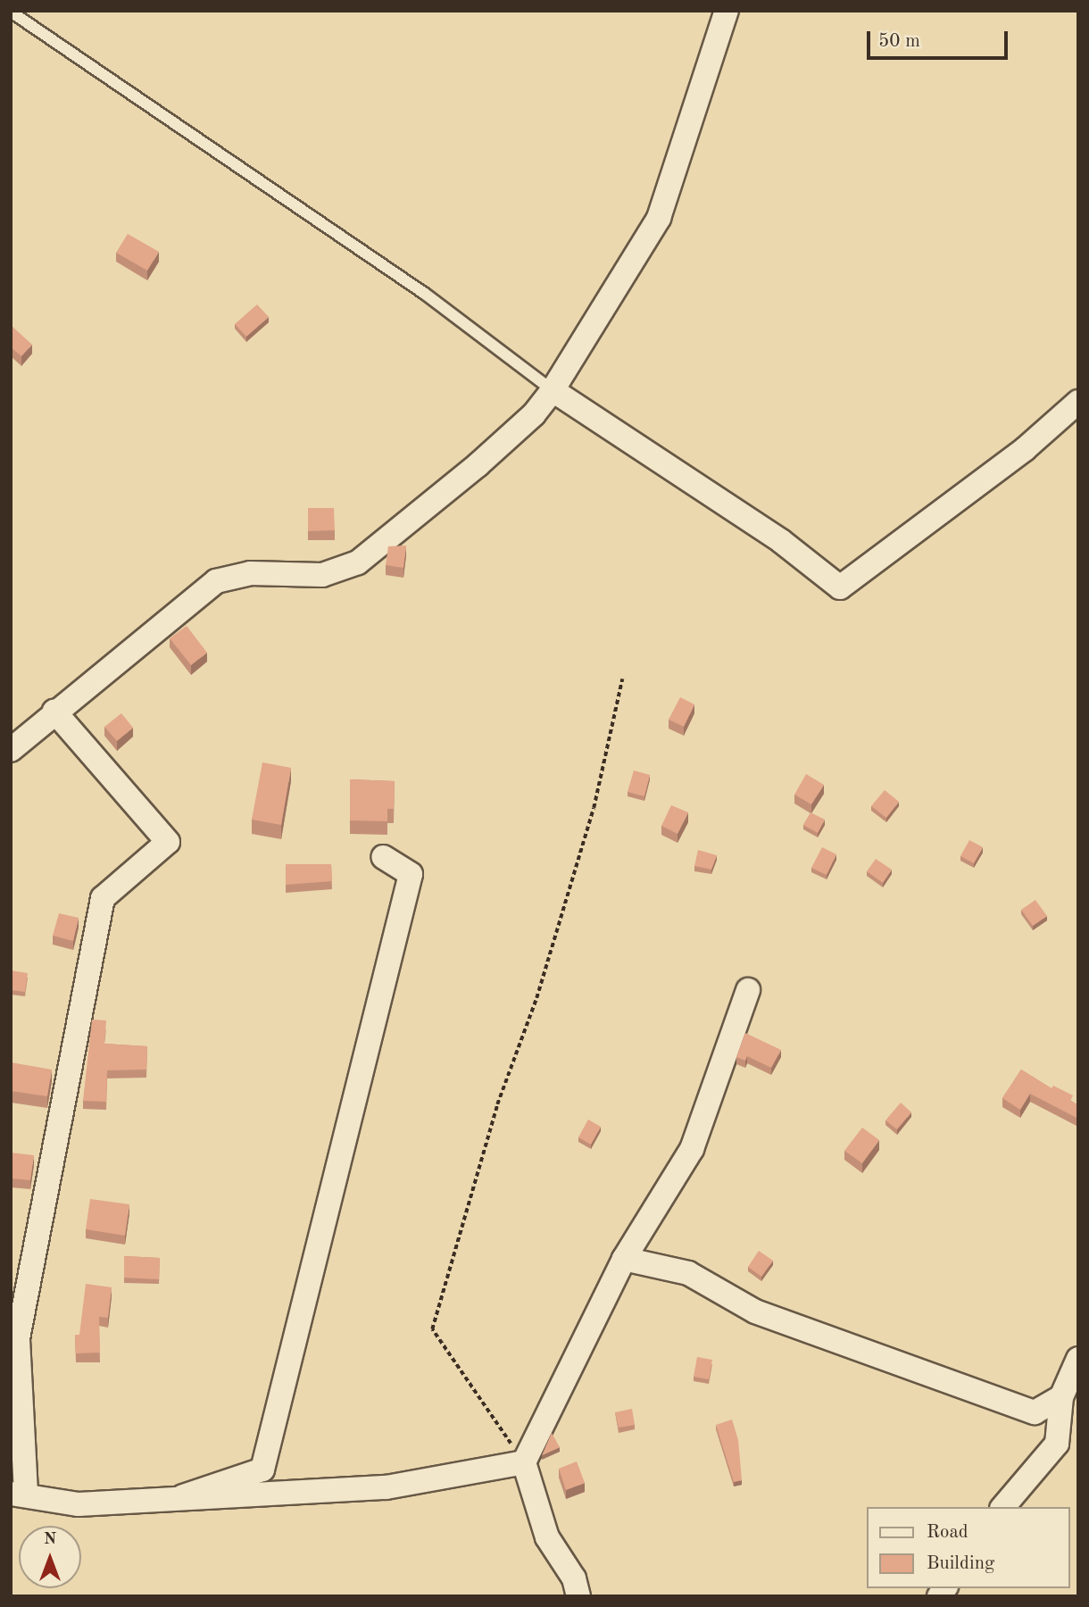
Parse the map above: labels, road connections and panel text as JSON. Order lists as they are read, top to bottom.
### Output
{
  "legend": ["Road", "Building"],
  "scale_bar": "50 m",
  "north": "top"
}
